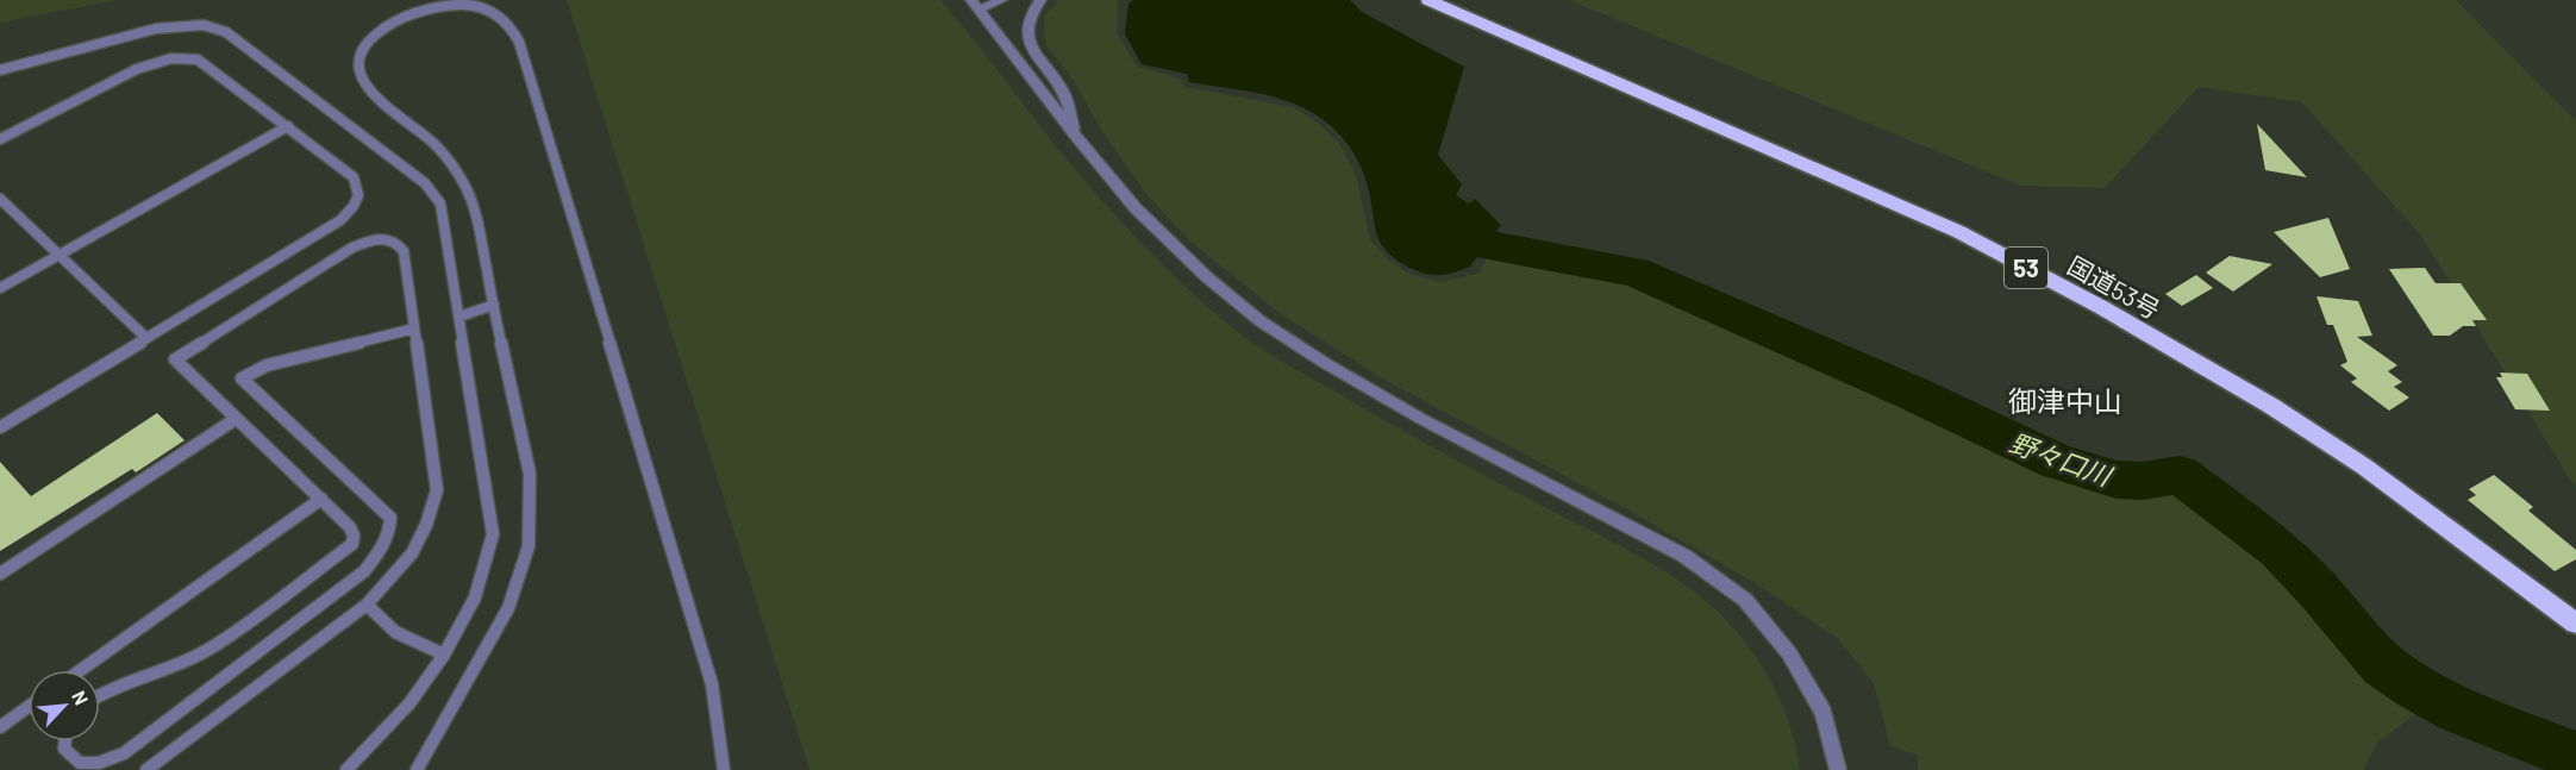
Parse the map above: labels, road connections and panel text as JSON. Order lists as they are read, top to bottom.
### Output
{
  "streets": {
    "highway": ["53", "国道53号"]
  },
  "districts": ["御津中山"],
  "water": ["野々口川"],
  "north": "top right"
}
